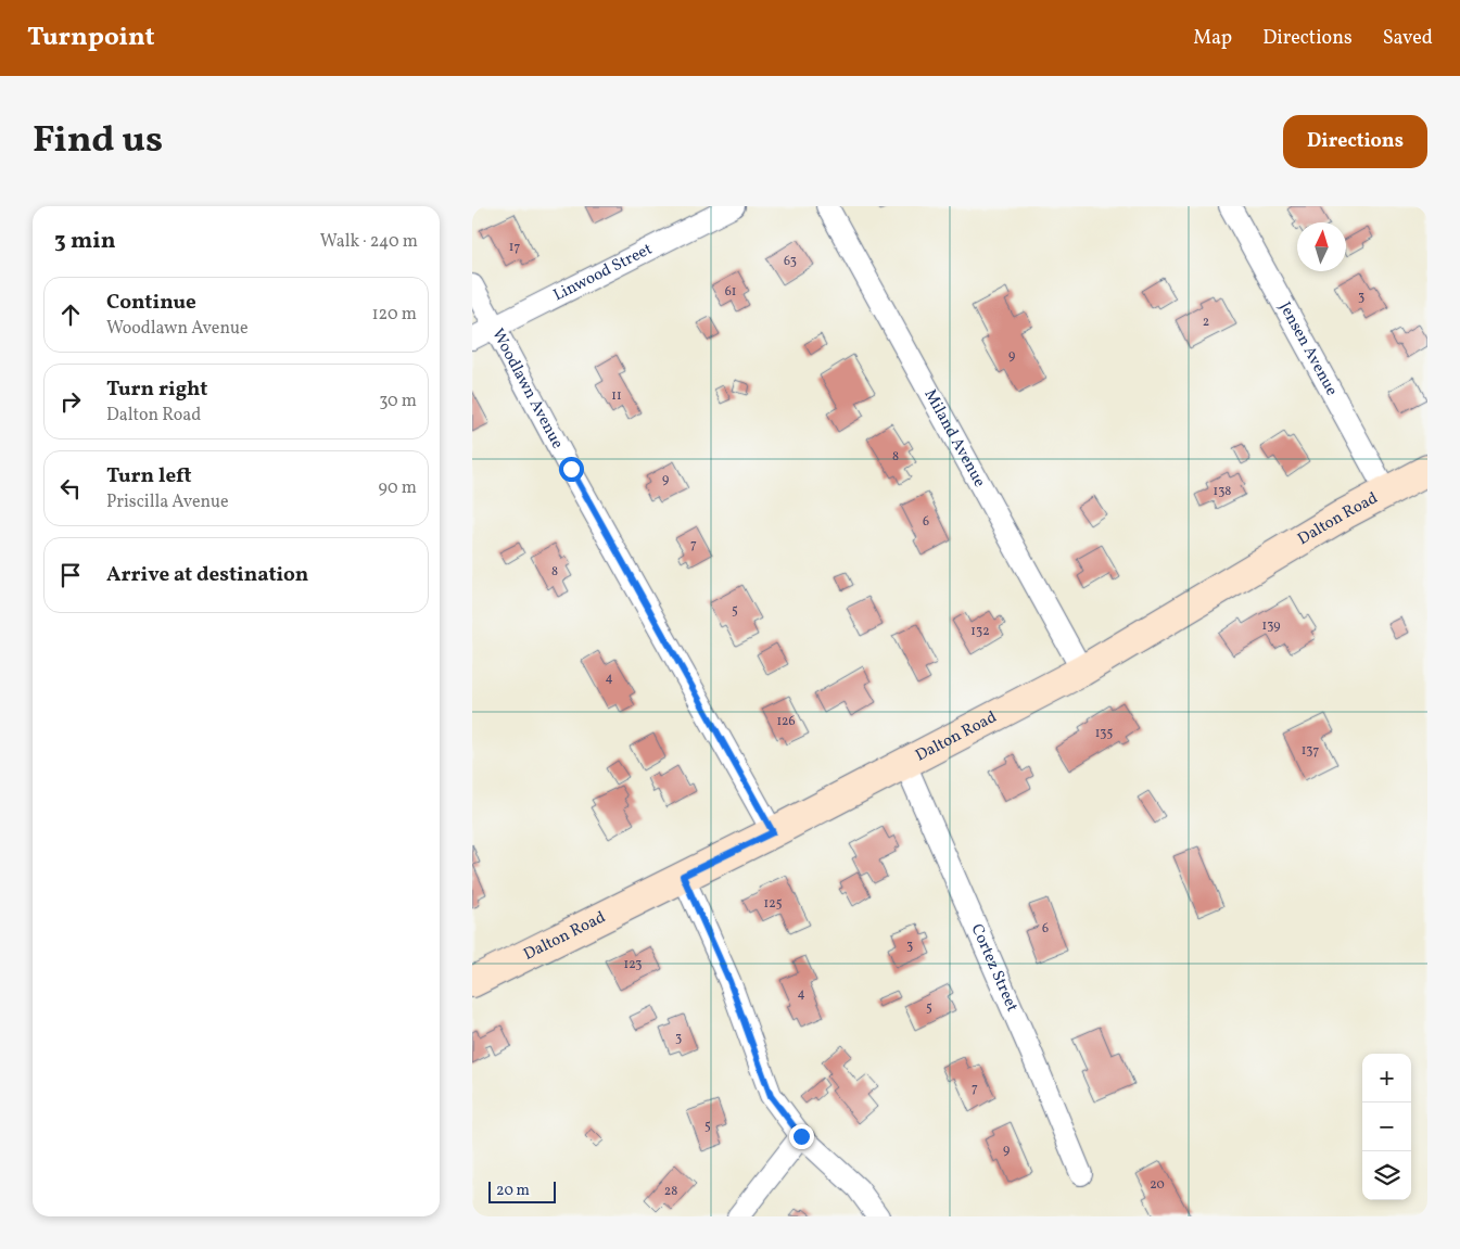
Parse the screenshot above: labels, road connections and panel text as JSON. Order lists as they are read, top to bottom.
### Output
{
  "streets": {
    "street": [
      "Linwood Street",
      "Jensen Avenue",
      "Woodlawn Avenue",
      "Miland Avenue",
      "Dalton Road",
      "Cortez Street"
    ]
  },
  "crossings": [
    ["Linwood Street", "Woodlawn Avenue"],
    ["Jensen Avenue", "Dalton Road"],
    ["Woodlawn Avenue", "Dalton Road"],
    ["Miland Avenue", "Dalton Road"],
    ["Dalton Road", "Cortez Street"]
  ],
  "house_numbers": [
    "17",
    "63",
    "61",
    "3",
    "2",
    "9",
    "11",
    "8",
    "9",
    "138",
    "6",
    "7",
    "8",
    "5",
    "139",
    "132",
    "4",
    "126",
    "135",
    "137",
    "125",
    "6",
    "3",
    "123",
    "4",
    "5",
    "3",
    "7",
    "5",
    "9",
    "20",
    "28"
  ],
  "scale_bar": "20 m",
  "north": "top",
  "page": {
    "header": "Turnpoint",
    "nav": ["Map", "Directions", "Saved"],
    "title": "Find us",
    "buttons": "Directions",
    "heading": ["3 min", "Walk · 240 m"],
    "list": [
      ["Continue", "Woodlawn Avenue", "120 m"],
      ["Turn right", "Dalton Road", "30 m"],
      ["Turn left", "Priscilla Avenue", "90 m"],
      "Arrive at destination"
    ],
    "map_buttons": ["+", "−"],
    "scale": "20 m"
  }
}
